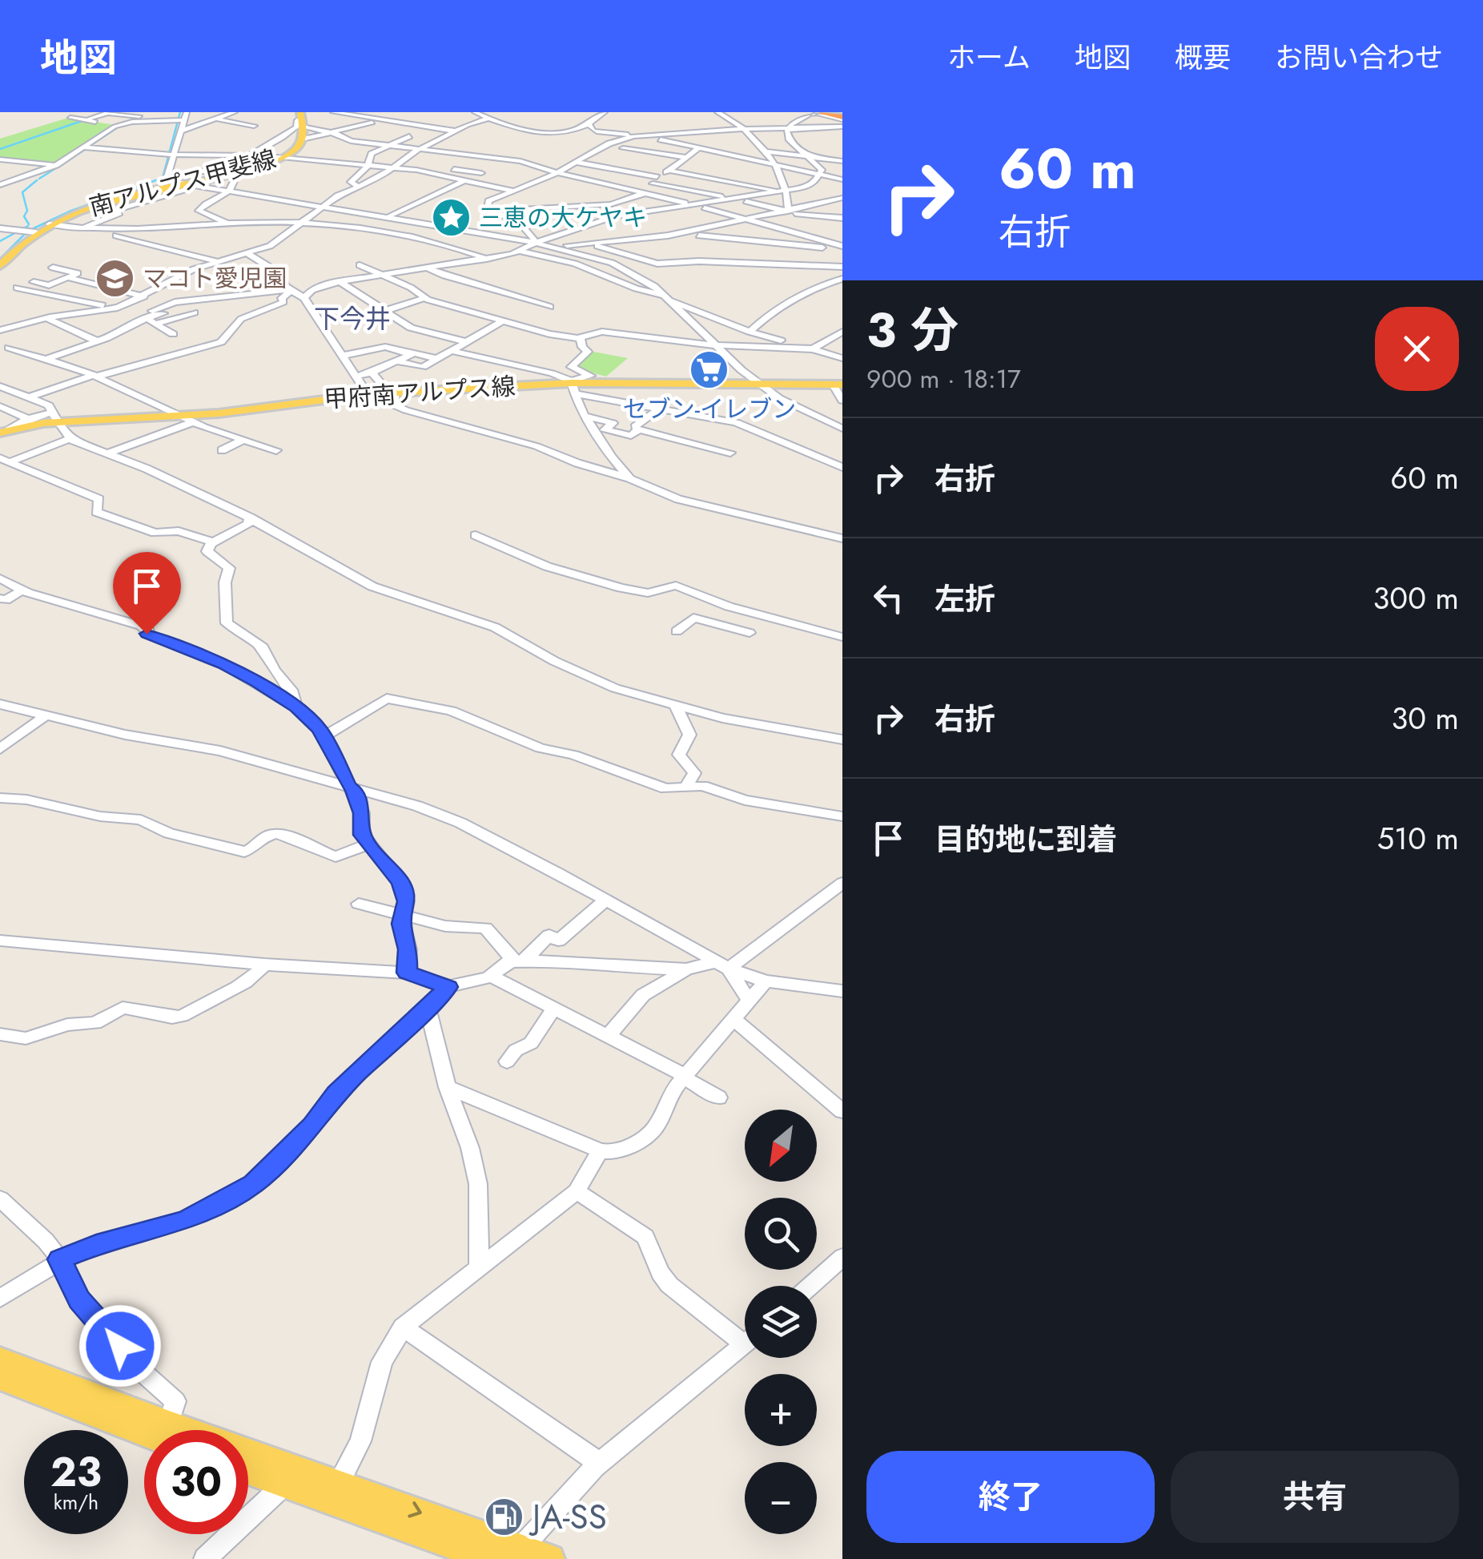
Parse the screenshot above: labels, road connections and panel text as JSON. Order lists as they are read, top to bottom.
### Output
{
  "streets": {
    "main road": ["南アルプス甲斐線", "甲府南アルプス線"]
  },
  "districts": ["下今井"],
  "places": {
    "place": ["三恵の大ケヤキ"],
    "school or university": ["マコト愛児園"],
    "supermarket": ["セブン-イレブン"],
    "fuel station": ["JA-SS"]
  },
  "north": "bottom left",
  "page": {
    "header": "地図",
    "nav": [
      "ホーム",
      "地図",
      "概要",
      "お問い合わせ"
    ],
    "turn": ["60 m", "右折"],
    "heading": ["3 分", "900 m · 18:17"],
    "list": [
      {
        "name": "右折",
        "value": "60 m"
      },
      {
        "name": "左折",
        "value": "300 m"
      },
      {
        "name": "右折",
        "value": "30 m"
      },
      {
        "name": "目的地に到着",
        "value": "510 m"
      }
    ],
    "map_buttons": ["+", "−"],
    "speed": "23 km/h",
    "limit": "30",
    "buttons": ["終了", "共有"]
  }
}
